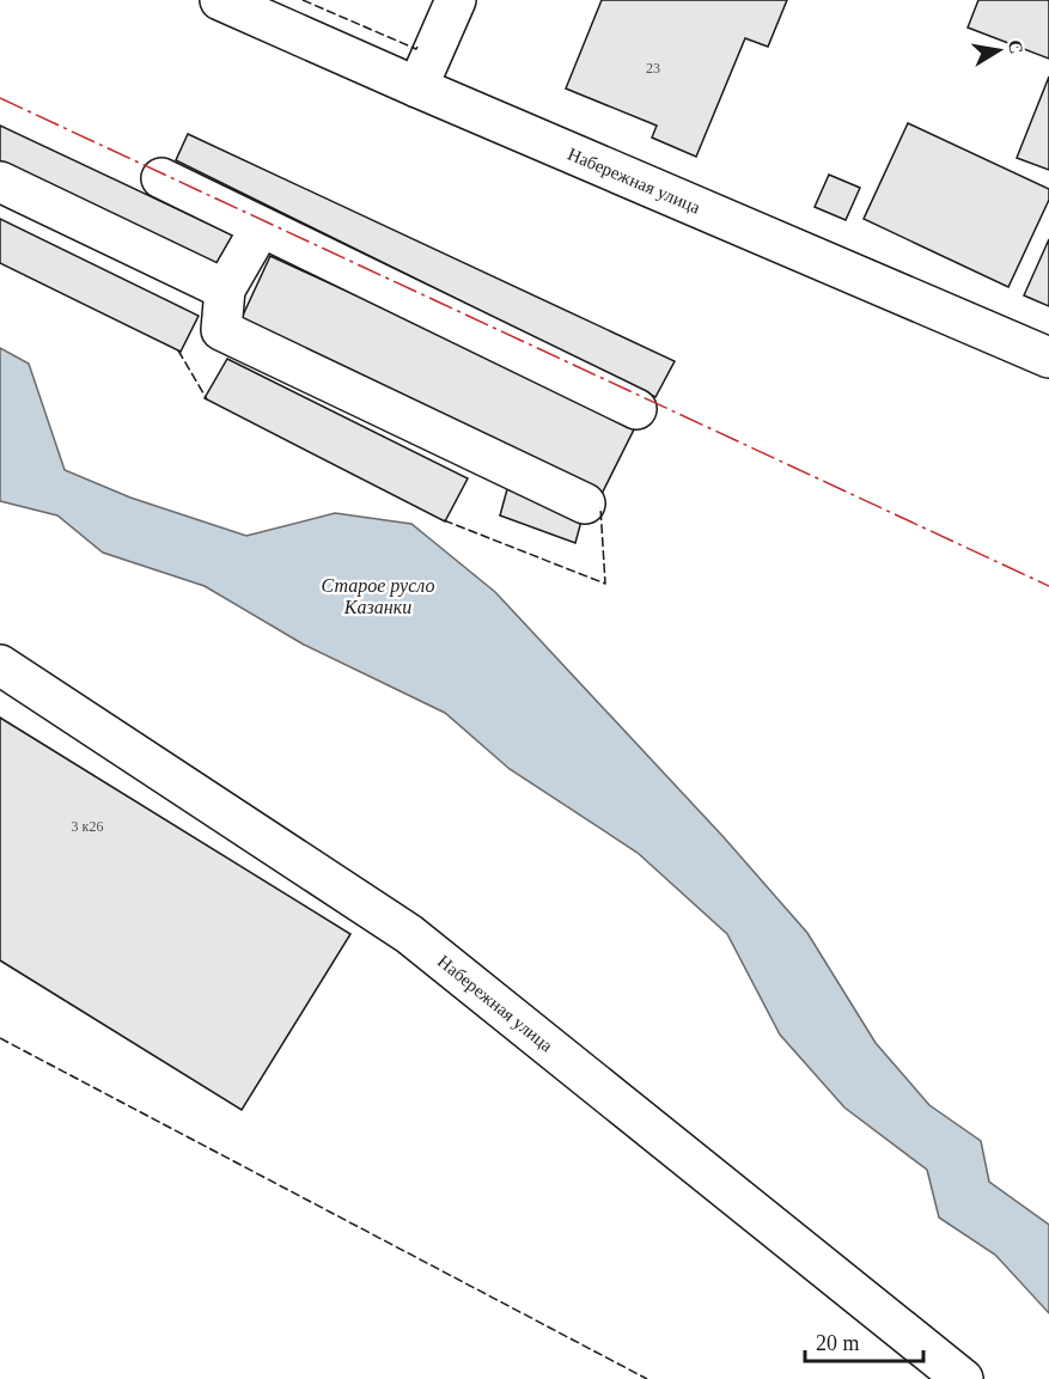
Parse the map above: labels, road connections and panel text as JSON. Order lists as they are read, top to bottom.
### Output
{
  "streets": {
    "street": ["Набережная улица"]
  },
  "water": ["Старое русло Казанки"],
  "house_numbers": ["23", "3 к26"],
  "scale_bar": "20 m",
  "north": "right"
}
